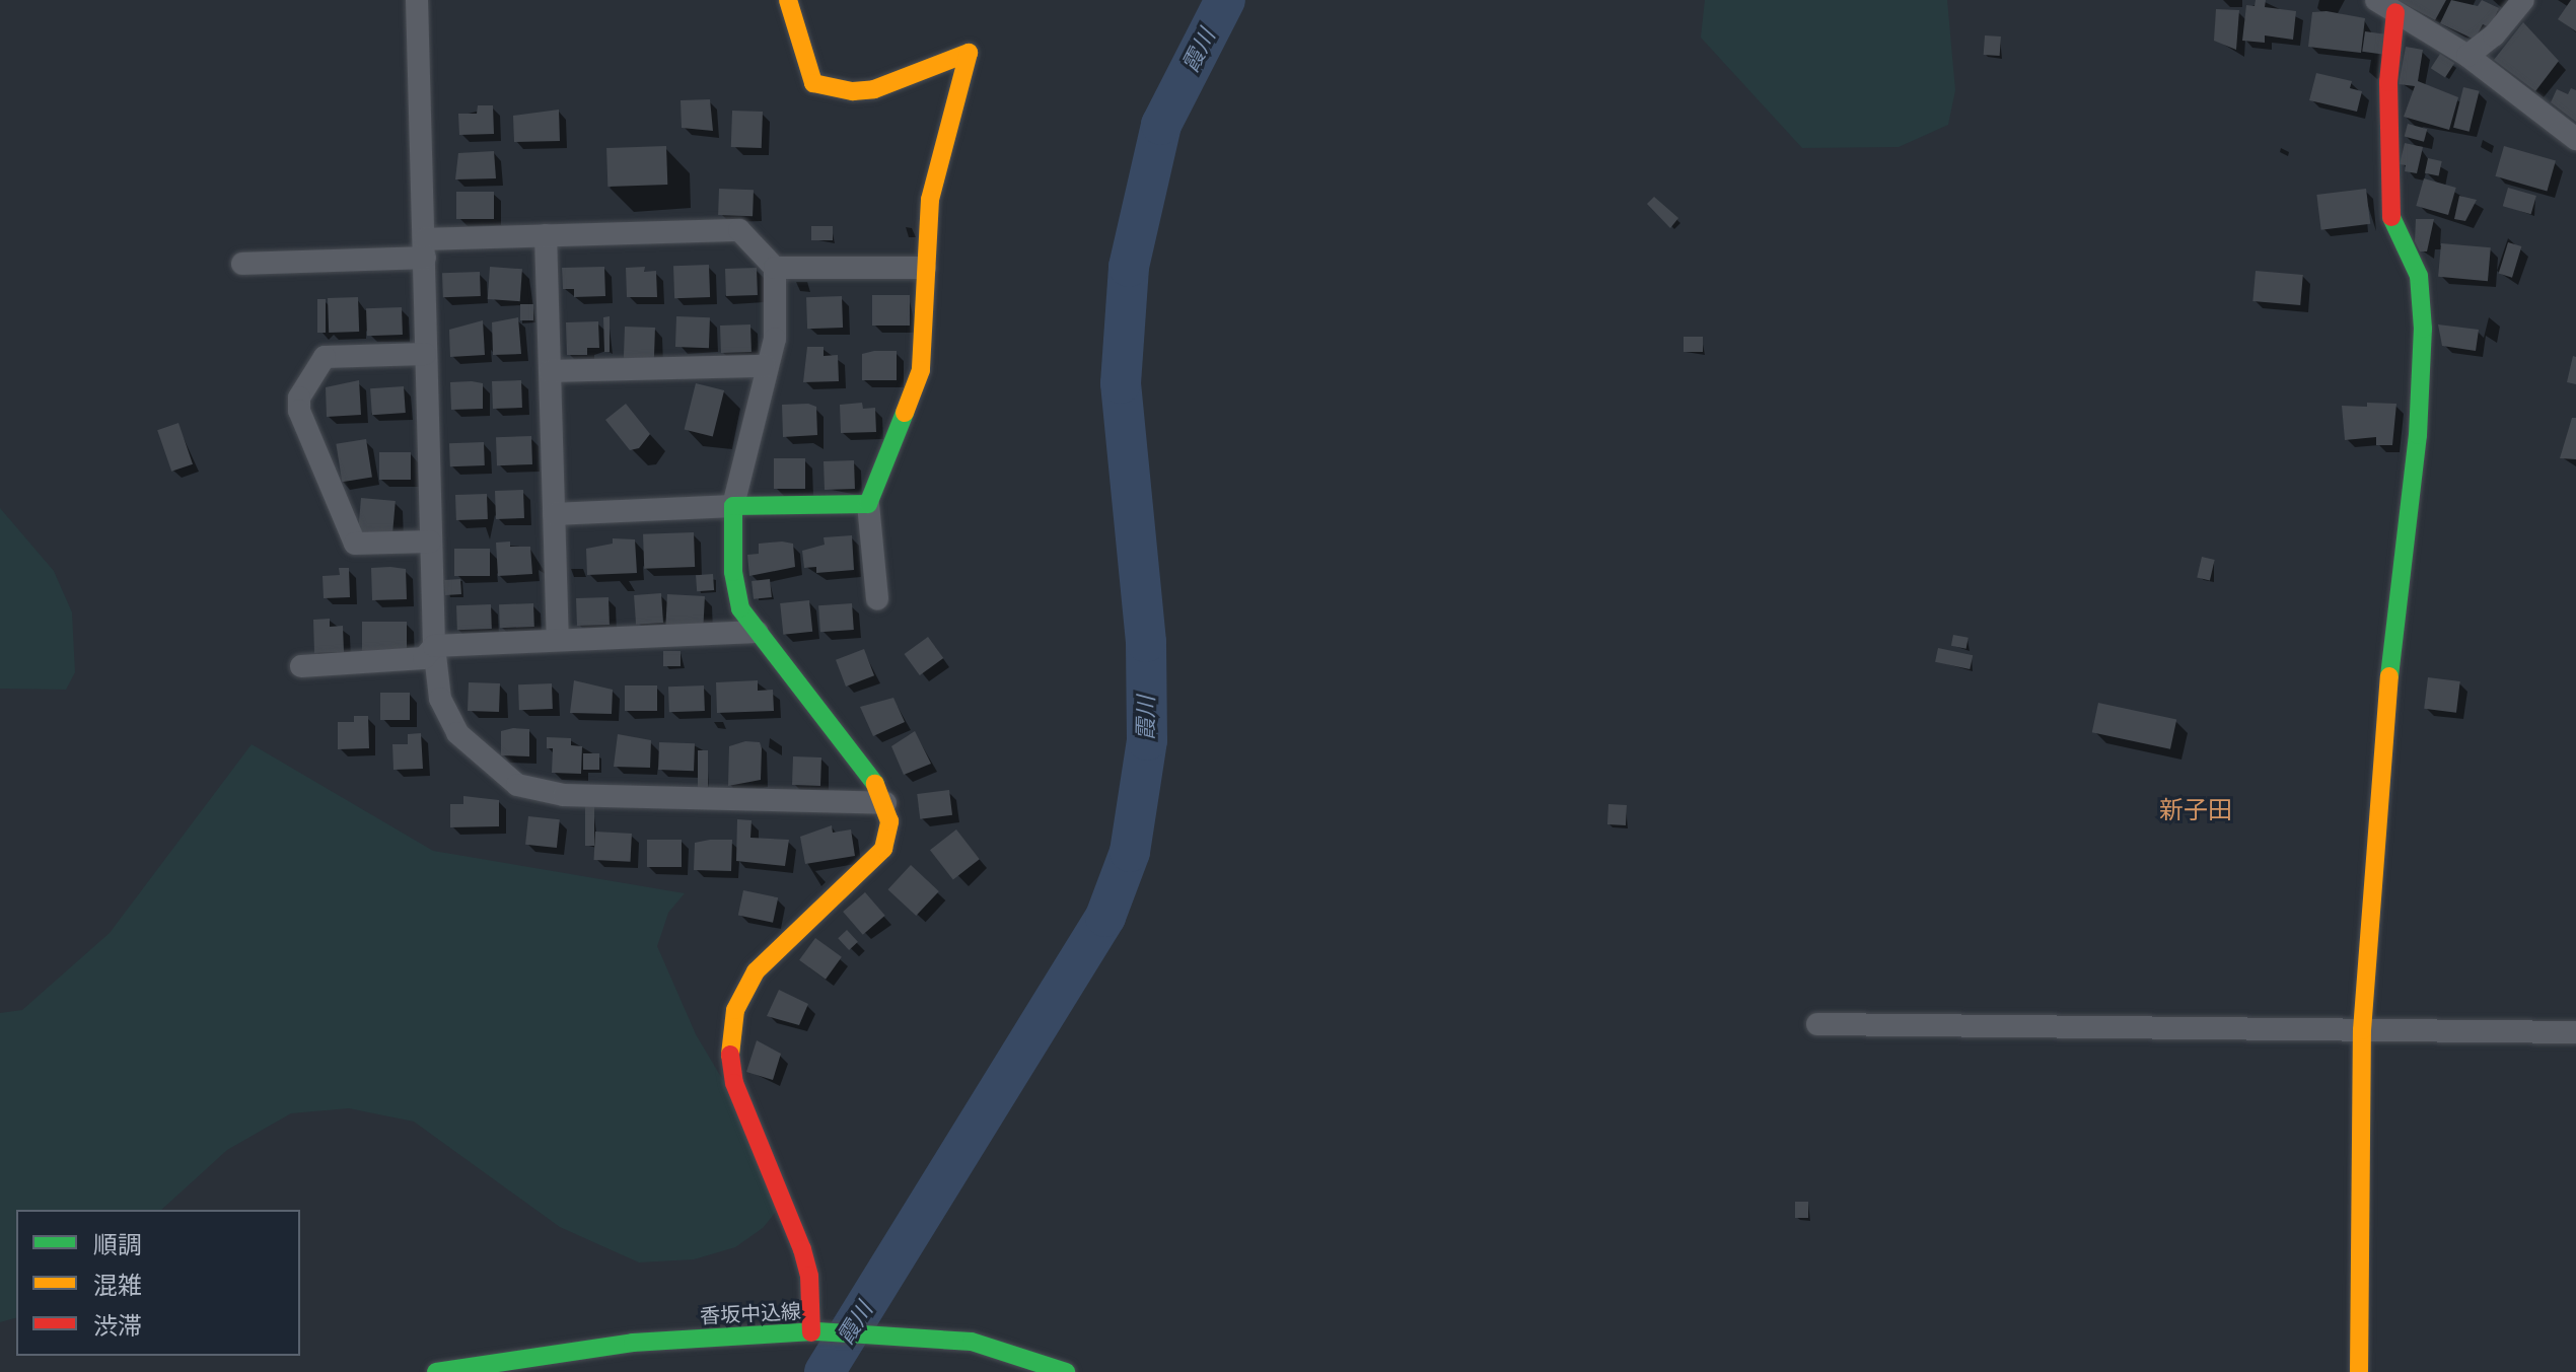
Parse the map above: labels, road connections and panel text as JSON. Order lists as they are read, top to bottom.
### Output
{
  "streets": {
    "street": ["香坂中込線"]
  },
  "districts": ["新子田"],
  "water": ["霞川"],
  "legend": ["順調", "混雑", "渋滞"]
}
